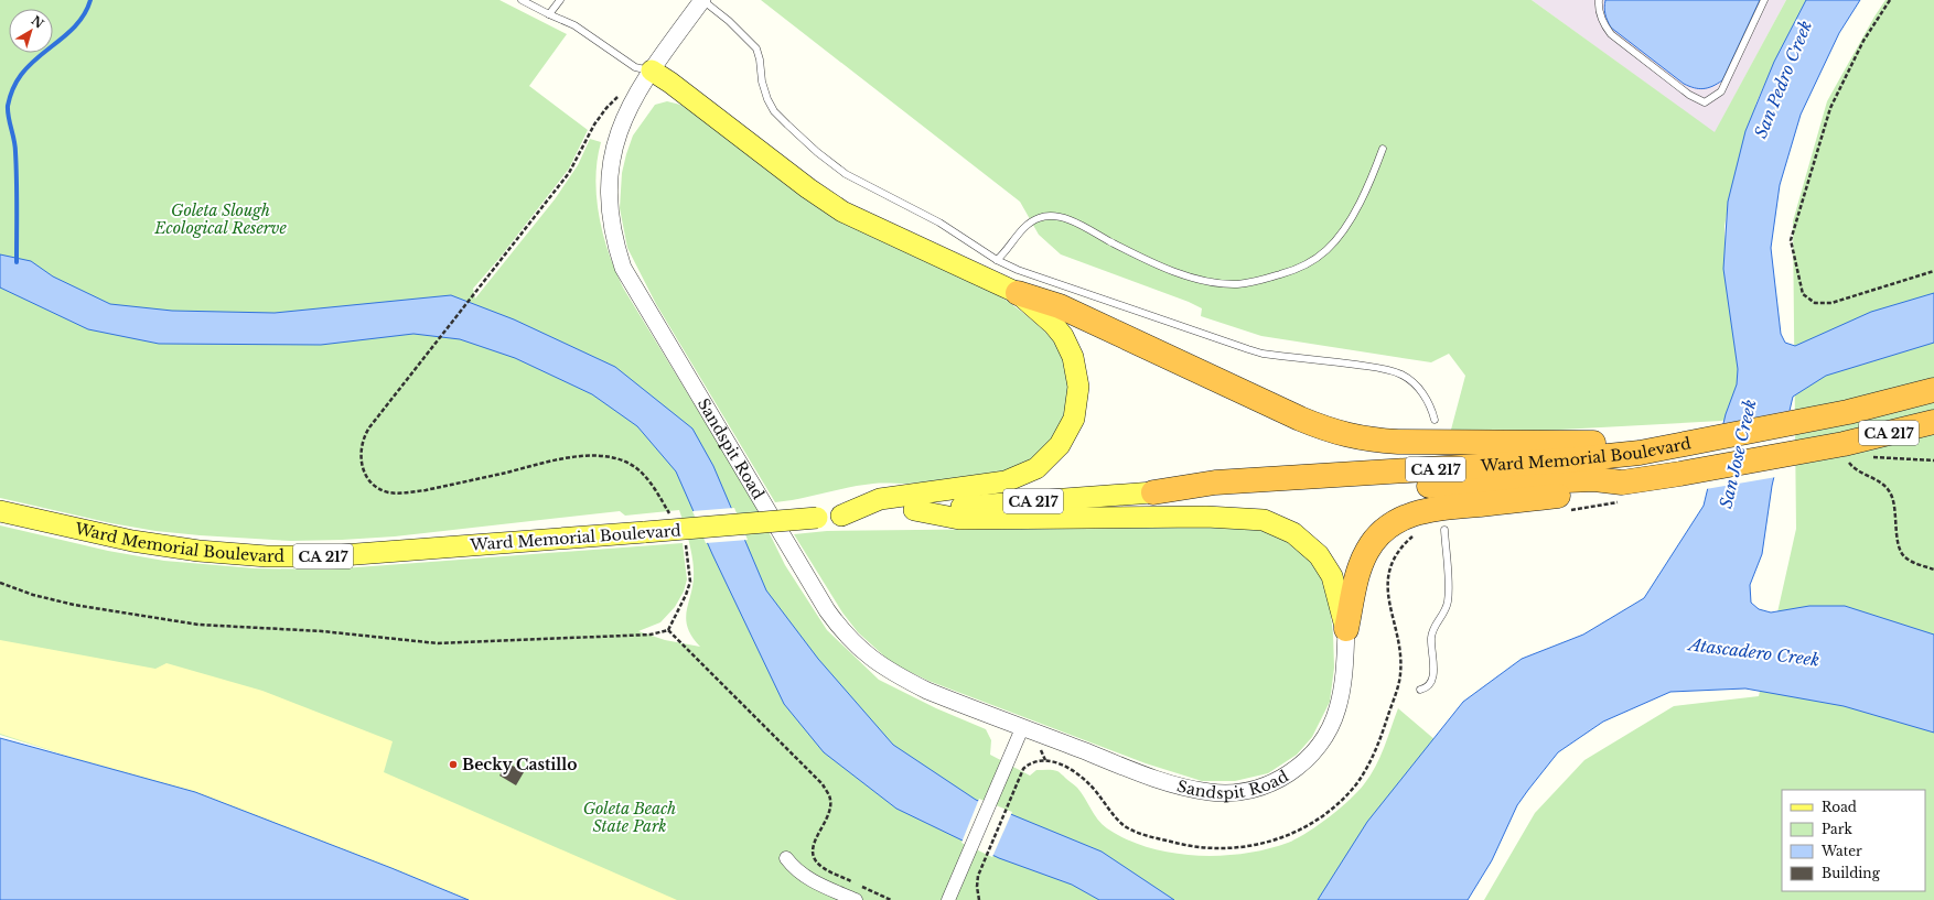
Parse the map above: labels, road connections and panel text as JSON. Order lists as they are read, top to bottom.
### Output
{
  "streets": {
    "highway": ["CA 217", "Ward Memorial Boulevard"],
    "street": ["Sandspit Road"]
  },
  "water": ["San Pedro Creek", "San Jose Creek", "Atascadero Creek"],
  "parks": ["Goleta Slough Ecological Reserve", "Goleta Beach State Park"],
  "places": ["Becky Castillo"],
  "legend": [
    "Road",
    "Park",
    "Water",
    "Building"
  ],
  "north": "top right"
}
